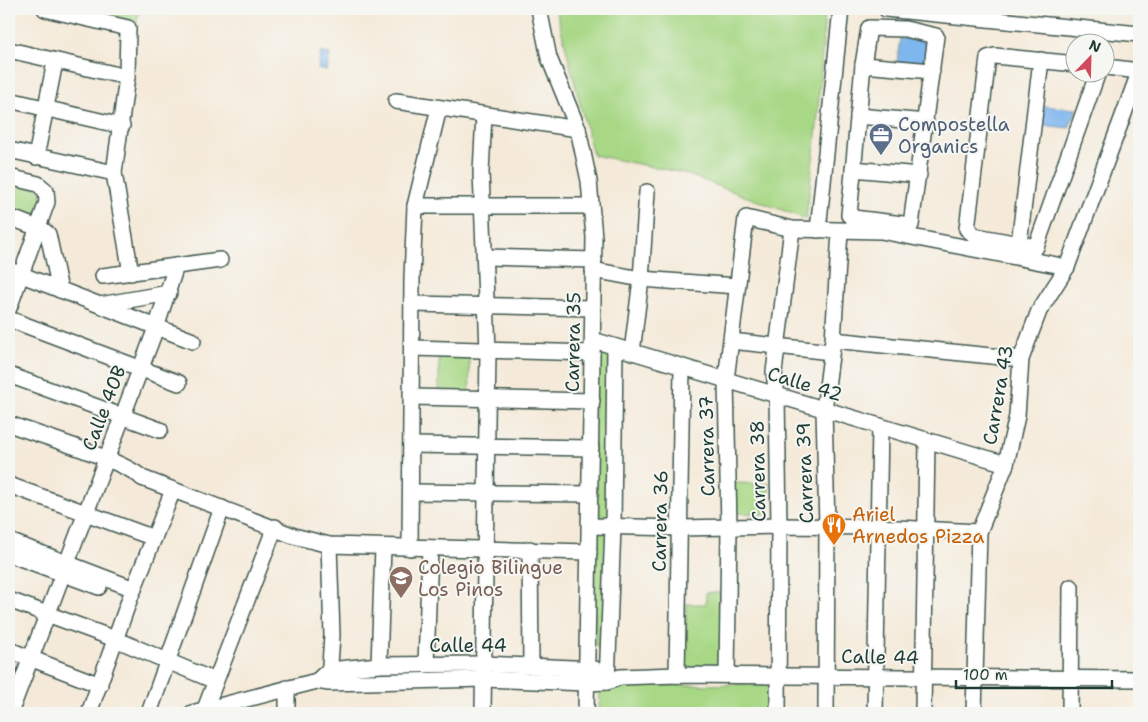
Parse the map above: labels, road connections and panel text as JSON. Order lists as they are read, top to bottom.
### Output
{
  "streets": {
    "street": [
      "Carrera 35",
      "Calle 42",
      "Carrera 43",
      "Calle 40B",
      "Carrera 37",
      "Carrera 38",
      "Carrera 39",
      "Carrera 36",
      "Calle 44"
    ]
  },
  "crossings": [
    ["Carrera 35", "Calle 42"],
    ["Carrera 35", "Calle 44"],
    ["Calle 42", "Carrera 43"],
    ["Calle 42", "Carrera 37"],
    ["Calle 42", "Carrera 38"],
    ["Calle 42", "Carrera 39"],
    ["Calle 42", "Carrera 36"],
    ["Carrera 43", "Calle 44"],
    ["Carrera 37", "Carrera 38"],
    ["Carrera 37", "Calle 44"],
    ["Carrera 38", "Calle 44"],
    ["Carrera 39", "Calle 44"],
    ["Carrera 36", "Calle 44"]
  ],
  "places": {
    "office": ["Compostella Organics"],
    "restaurant": ["Ariel Arnedos Pizza"],
    "school or university": ["Colegio Bilingue Los Pinos"]
  },
  "scale_bar": "100 m",
  "north": "top right"
}
